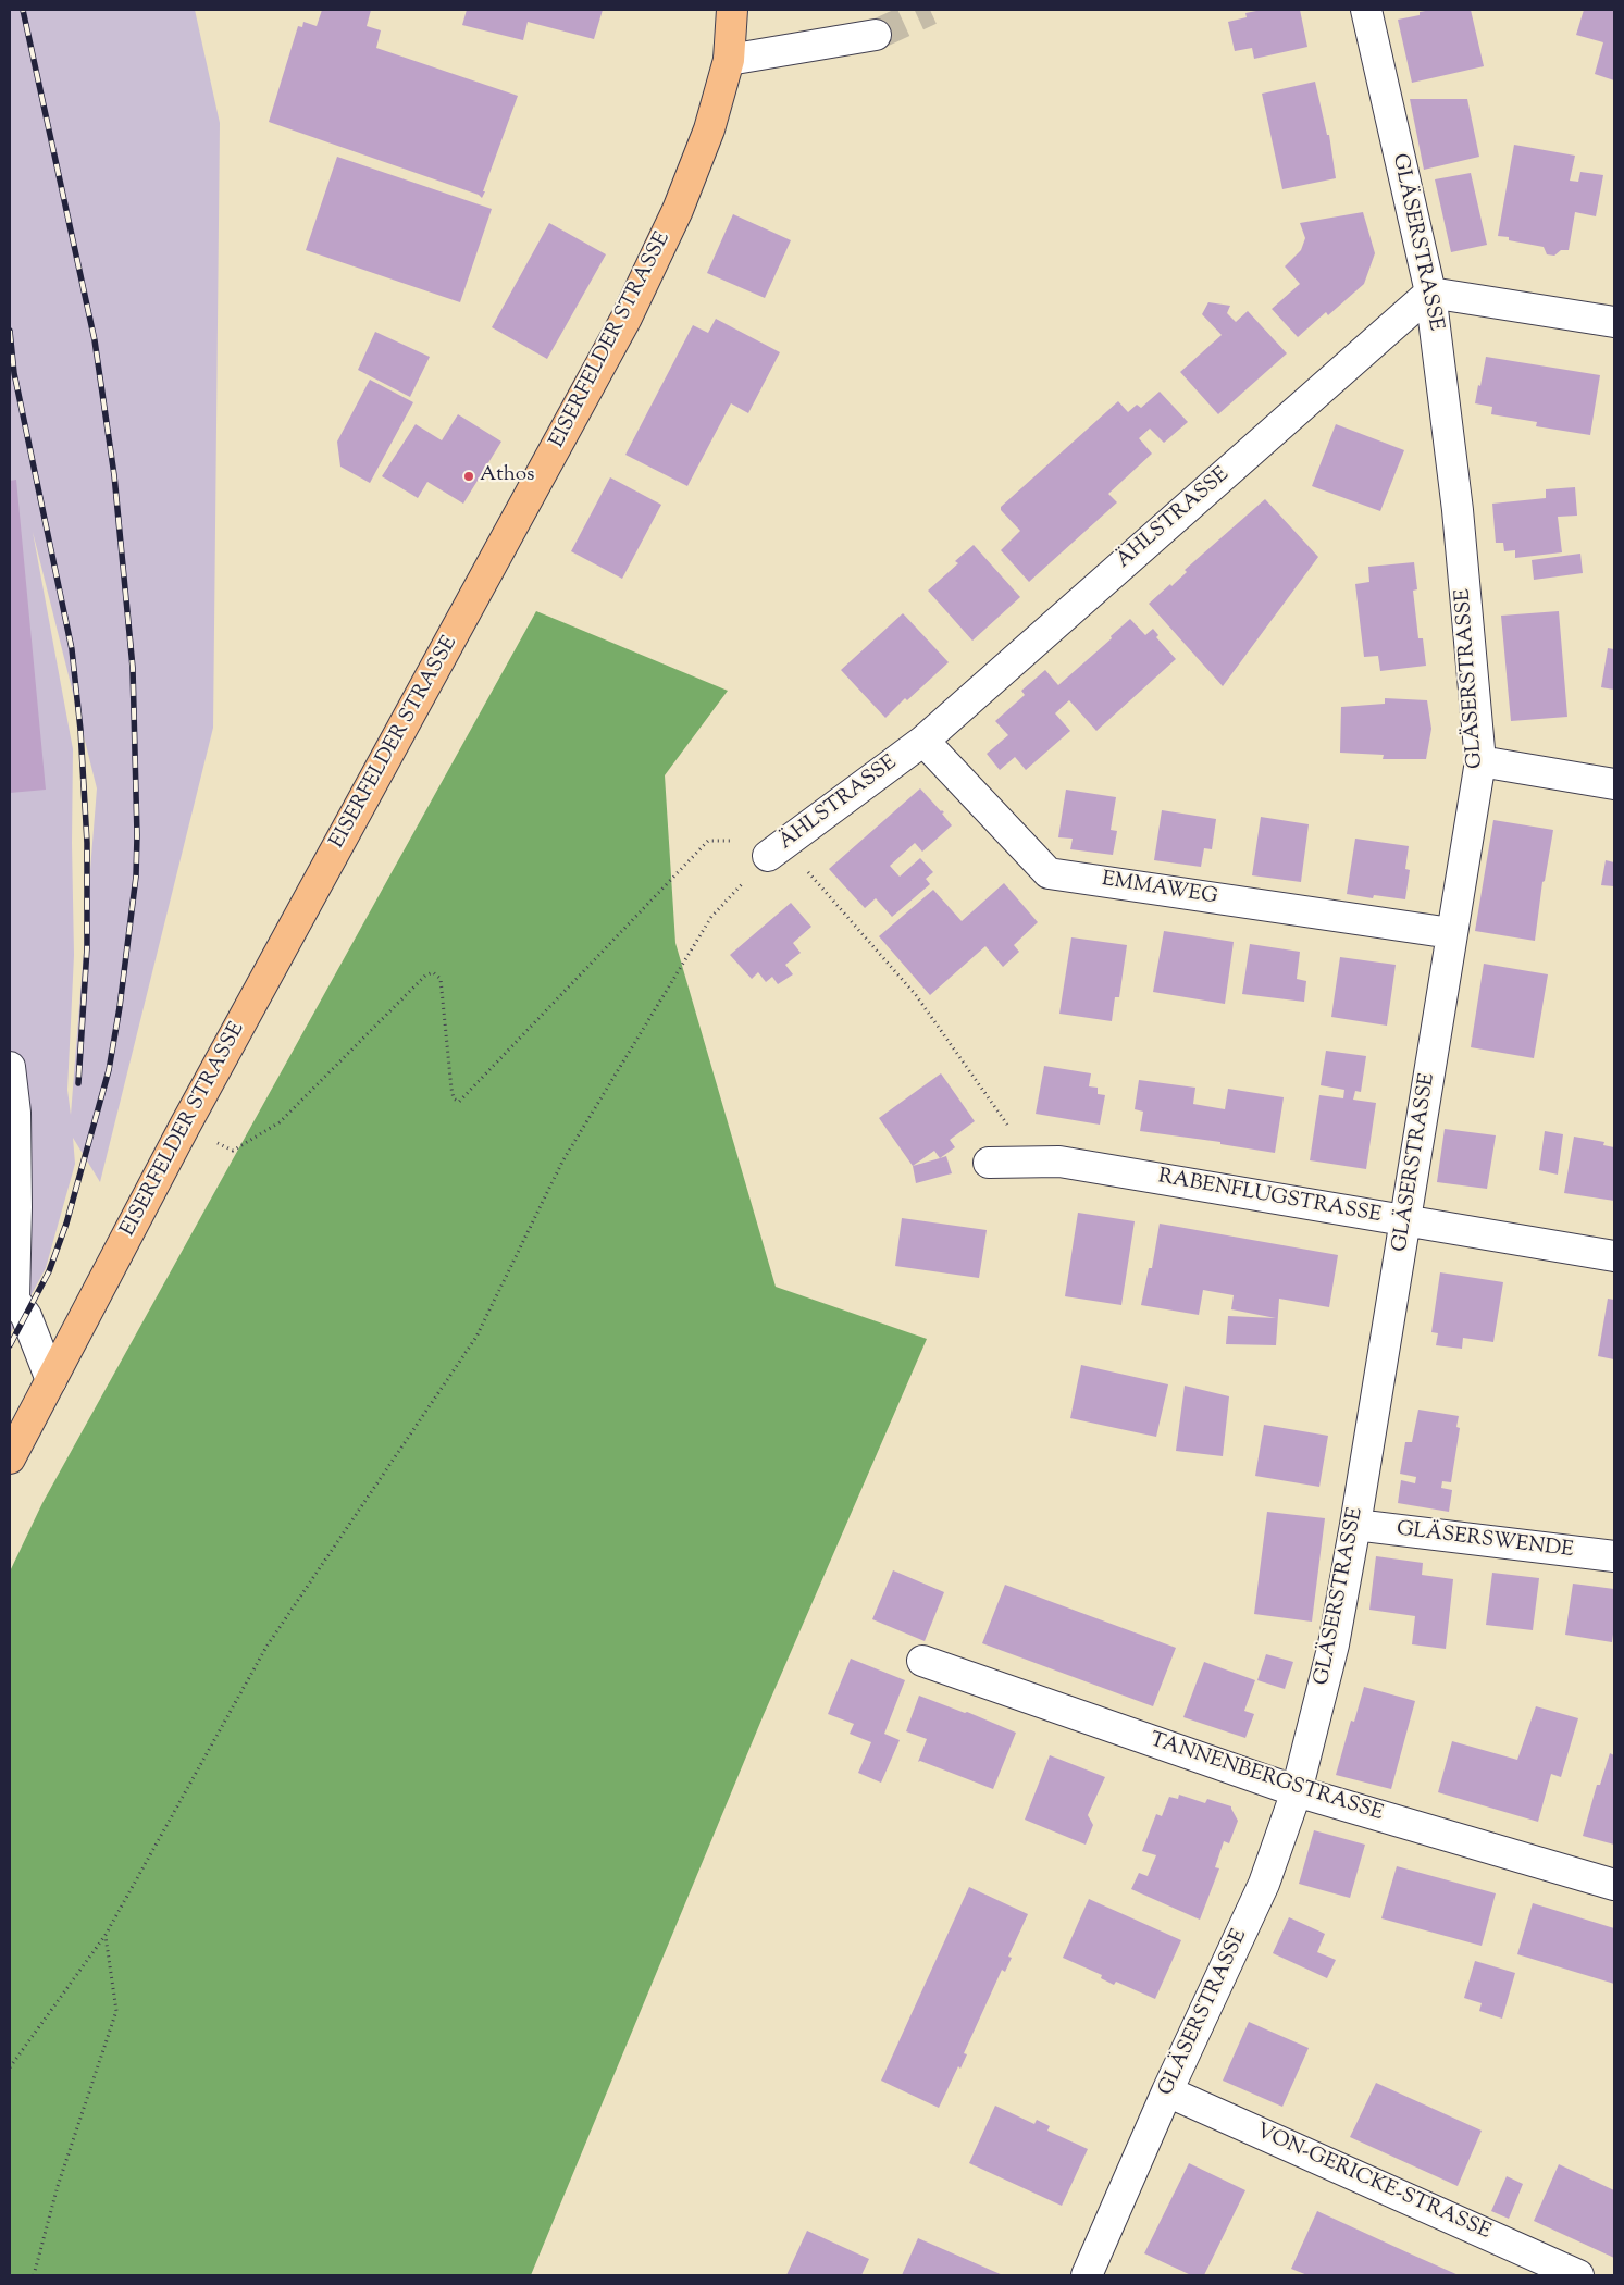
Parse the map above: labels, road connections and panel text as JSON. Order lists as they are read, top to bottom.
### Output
{
  "streets": {
    "main road": ["EISERFELDER STRASSE"],
    "street": [
      "GLÄSERSTRASSE",
      "ÄHLSTRASSE",
      "EMMAWEG",
      "RABENFLUGSTRASSE",
      "GLÄSERSWENDE",
      "TANNENBERGSTRASSE",
      "VON-GERICKE-STRASSE"
    ]
  },
  "crossings": [
    ["GLÄSERSTRASSE", "ÄHLSTRASSE"],
    ["GLÄSERSTRASSE", "EMMAWEG"],
    ["GLÄSERSTRASSE", "RABENFLUGSTRASSE"],
    ["GLÄSERSTRASSE", "GLÄSERSWENDE"],
    ["GLÄSERSTRASSE", "TANNENBERGSTRASSE"],
    ["GLÄSERSTRASSE", "VON-GERICKE-STRASSE"],
    ["ÄHLSTRASSE", "EMMAWEG"]
  ],
  "places": ["Athos"]
}
